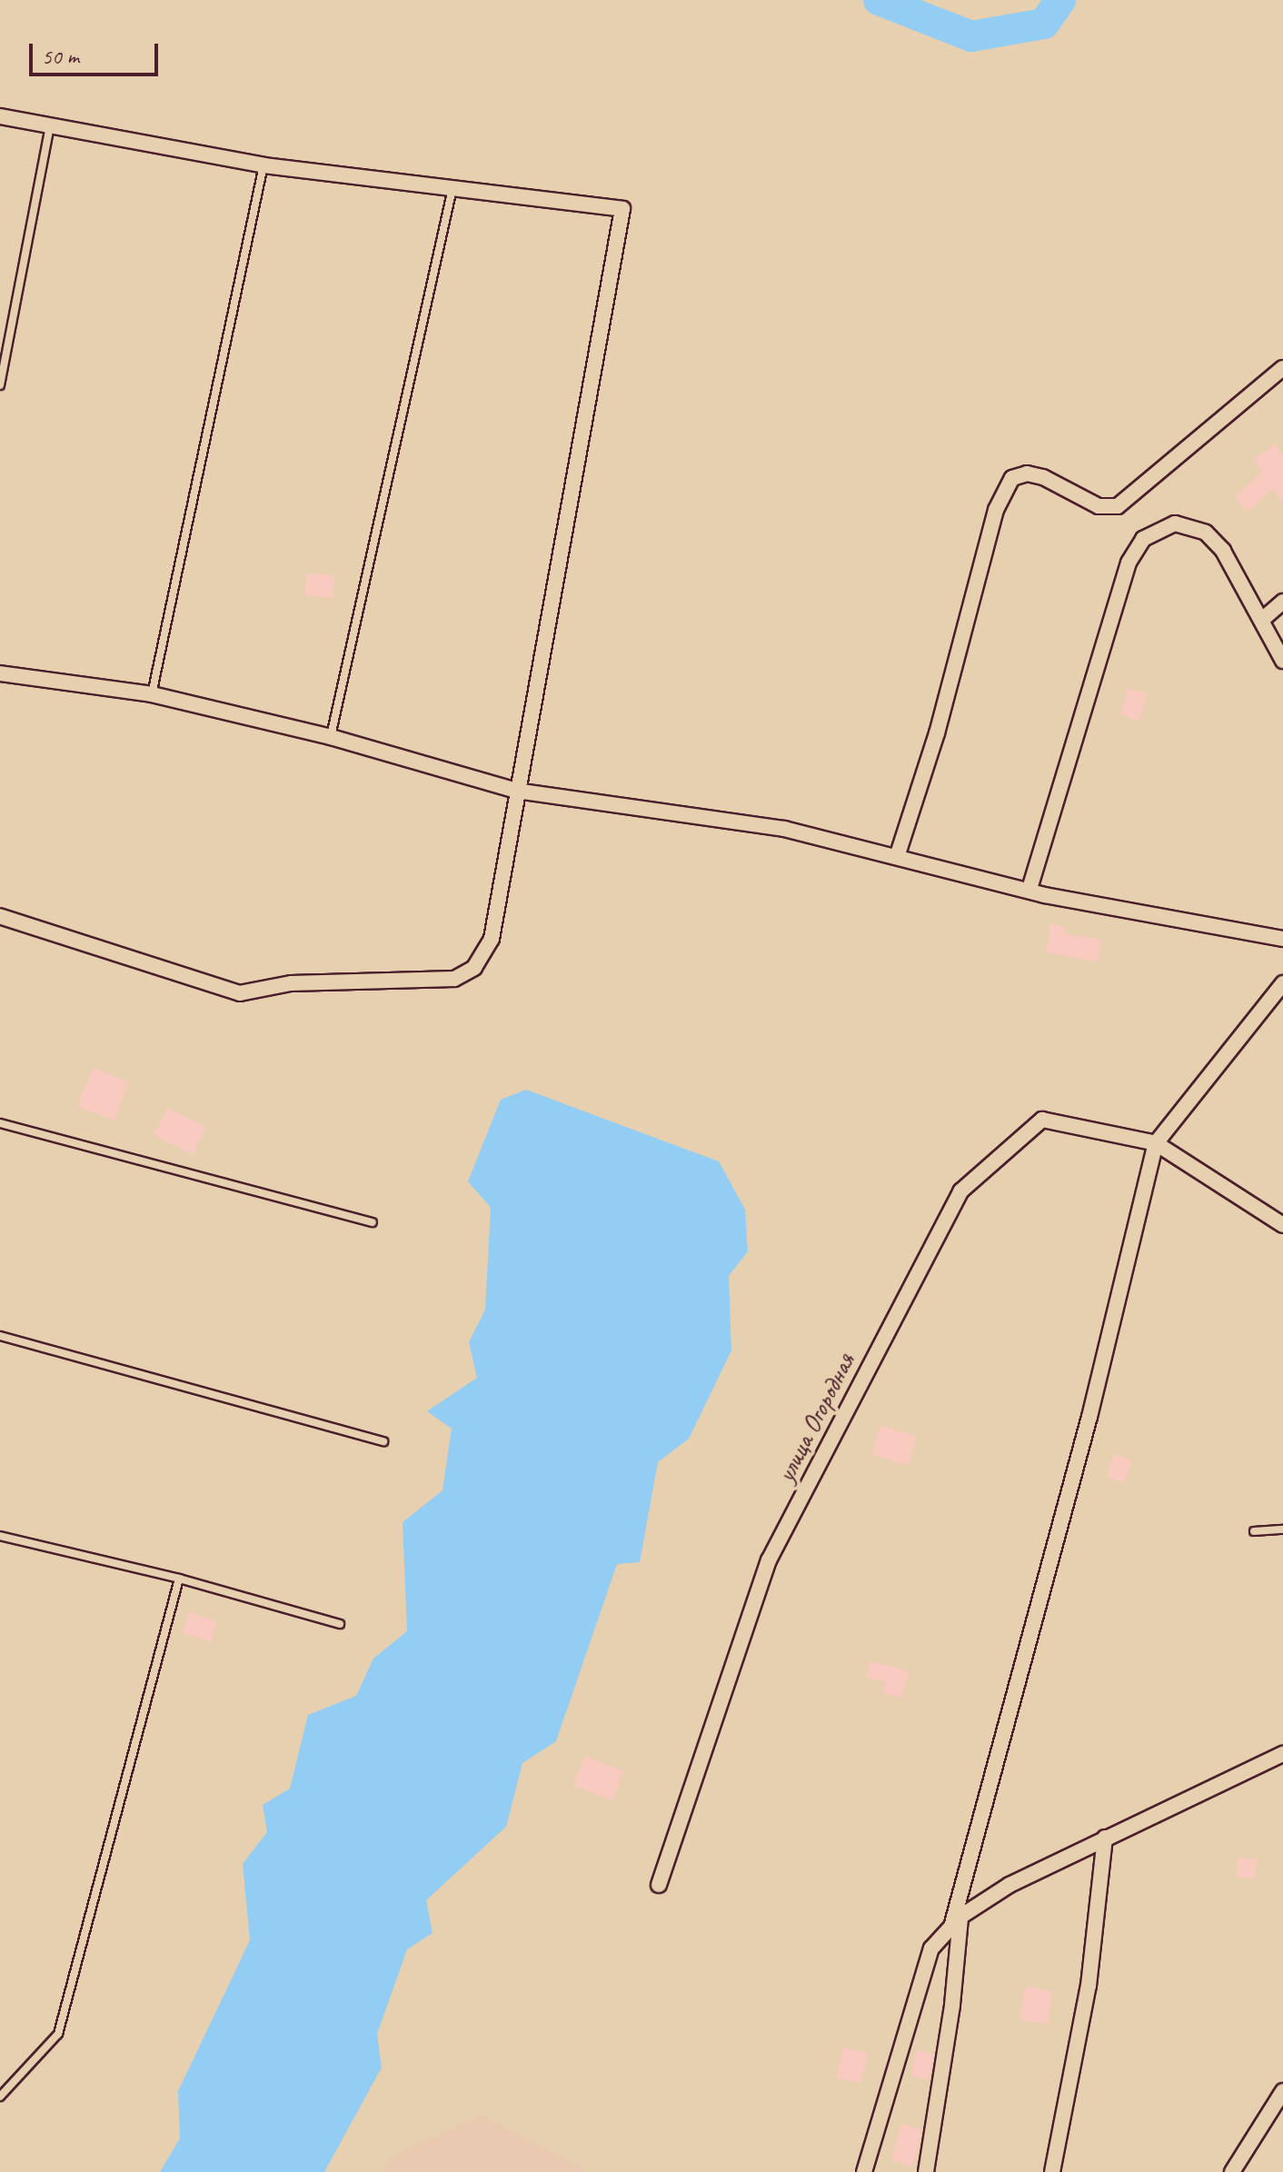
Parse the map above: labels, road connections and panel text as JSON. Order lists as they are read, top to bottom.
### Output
{
  "streets": {
    "street": ["улица Огородная"]
  },
  "scale_bar": "50 m"
}
